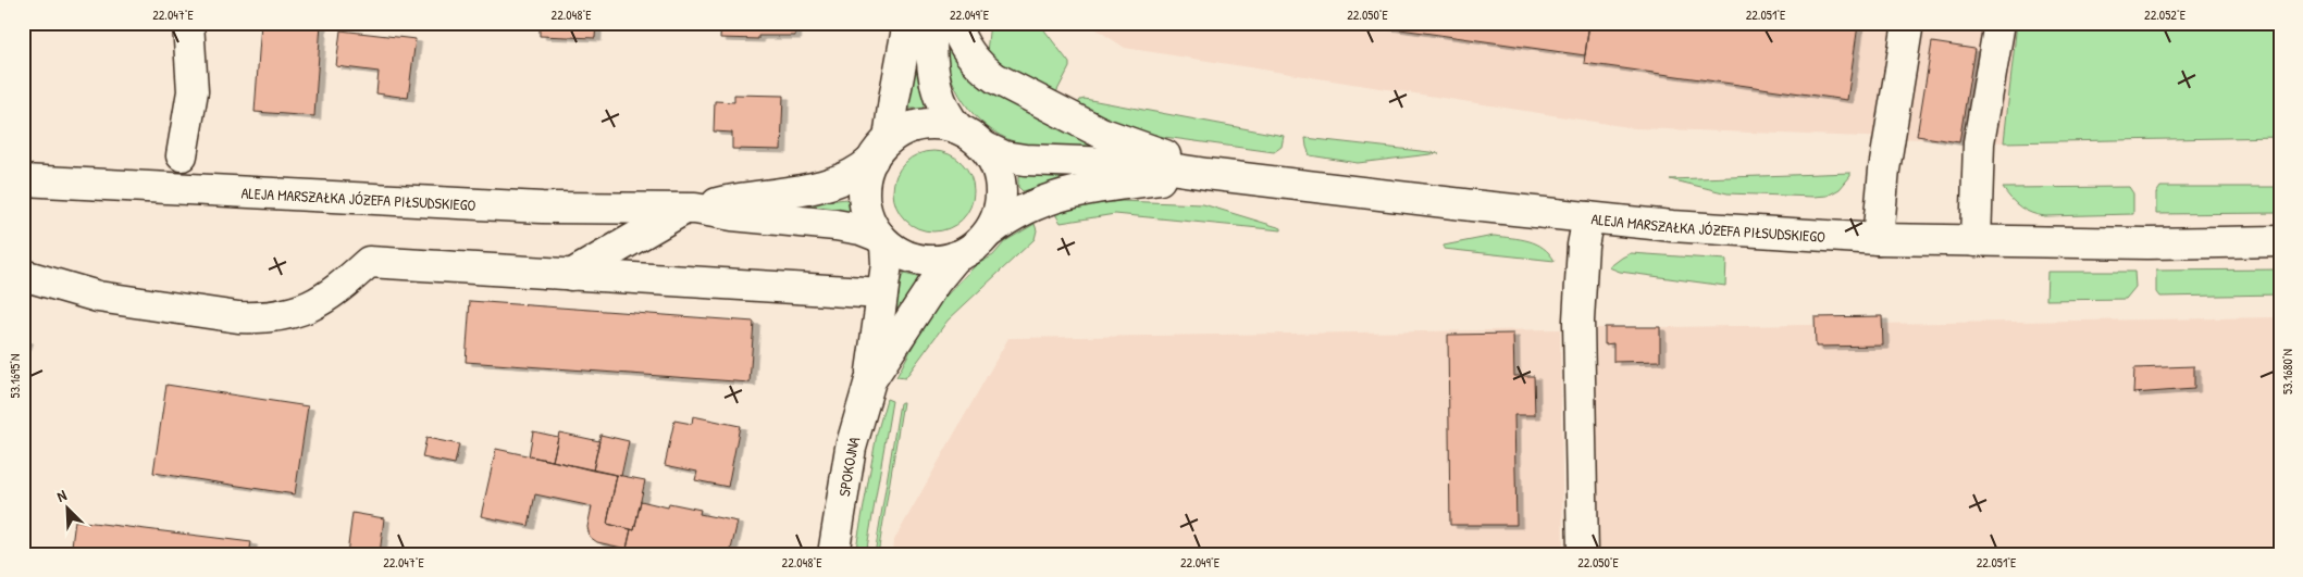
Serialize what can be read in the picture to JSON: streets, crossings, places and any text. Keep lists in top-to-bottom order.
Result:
{
  "streets": {
    "street": ["ALEJA MARSZAŁKA JÓZEFA PIŁSUDSKIEGO", "SPOKOJNA"]
  },
  "crossings": [
    ["ALEJA MARSZAŁKA JÓZEFA PIŁSUDSKIEGO", "SPOKOJNA"]
  ],
  "north": "top left",
  "coordinates": [
    "22.047°E",
    "22.048°E",
    "22.049°E",
    "22.050°E",
    "22.051°E",
    "22.052°E",
    "53.1680°N",
    "53.1695°N"
  ]
}
